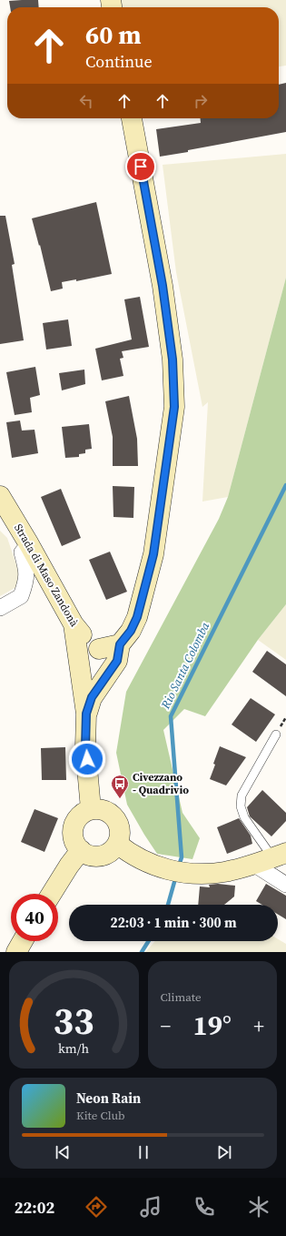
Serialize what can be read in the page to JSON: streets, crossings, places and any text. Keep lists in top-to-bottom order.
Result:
{
  "streets": {
    "street": ["Strada di Maso Zandonà"]
  },
  "water": ["Rio Santa Colomba"],
  "places": {
    "bus stop": ["Civezzano - Quadrivio"]
  },
  "page": {
    "turn": ["60 m", "Continue"],
    "limit": "40",
    "trip": "22:03 · 1 min · 300 m",
    "tile": "Climate",
    "heat": ["−", "19°", "+"],
    "song": ["Neon Rain", "Kite Club"],
    "tabs": "22:02",
    "gauge": ["33", "km/h"]
  }
}
